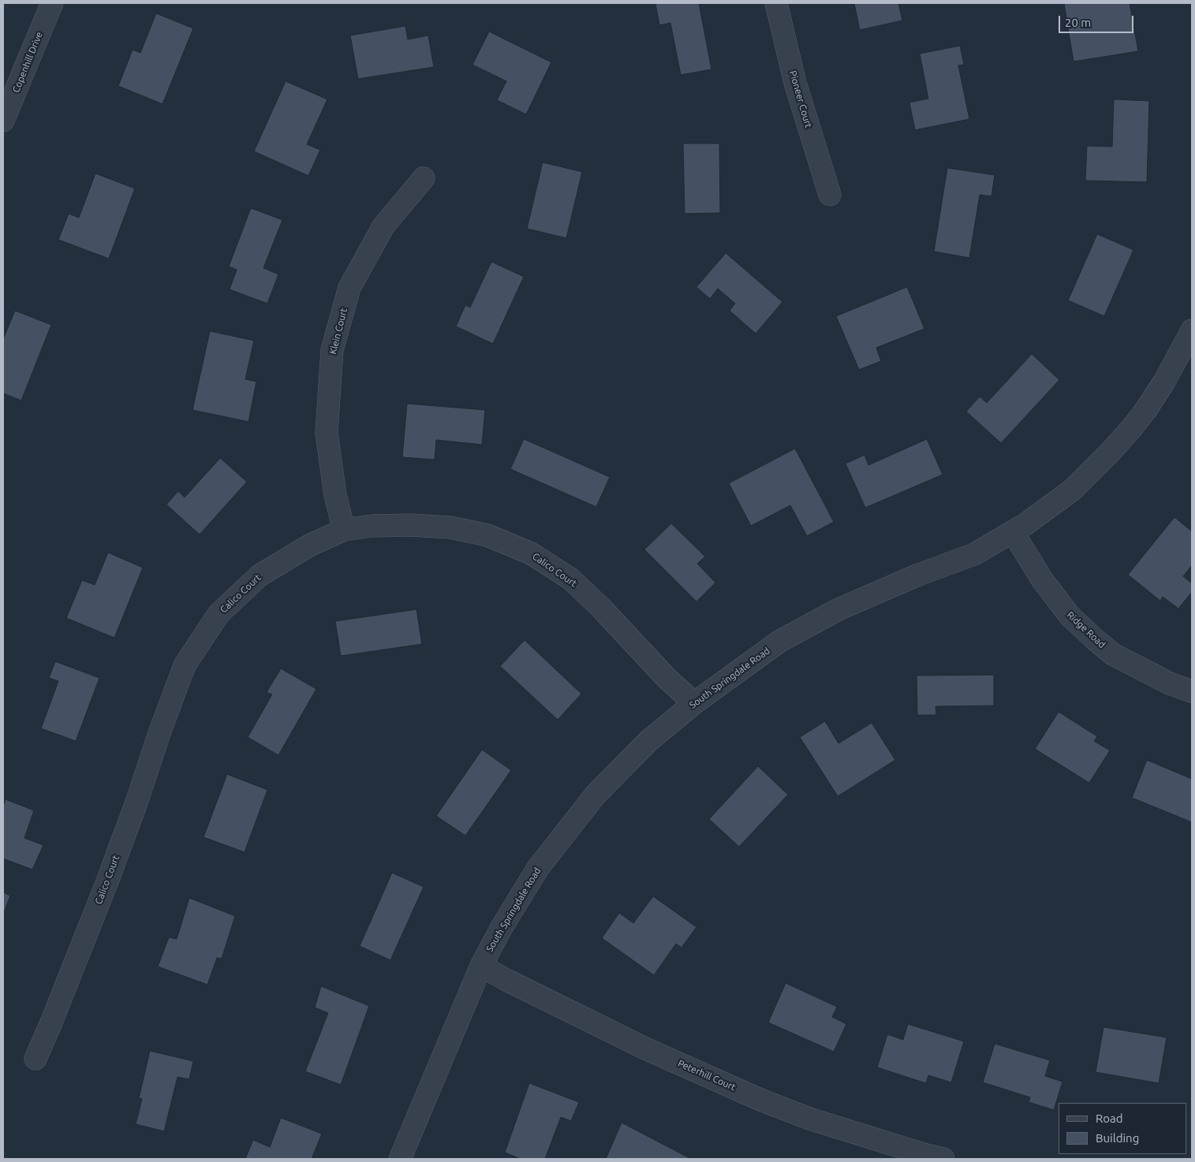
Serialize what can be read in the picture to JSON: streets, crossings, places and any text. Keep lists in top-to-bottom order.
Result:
{
  "streets": {
    "street": [
      "Copenhill Drive",
      "Pioneer Court",
      "Klein Court",
      "Calico Court",
      "Ridge Road",
      "South Springdale Road",
      "Peterhill Court"
    ]
  },
  "crossings": [
    ["Klein Court", "Calico Court"],
    ["Calico Court", "South Springdale Road"],
    ["Ridge Road", "South Springdale Road"],
    ["South Springdale Road", "Peterhill Court"]
  ],
  "legend": ["Road", "Building"],
  "scale_bar": "20 m"
}
